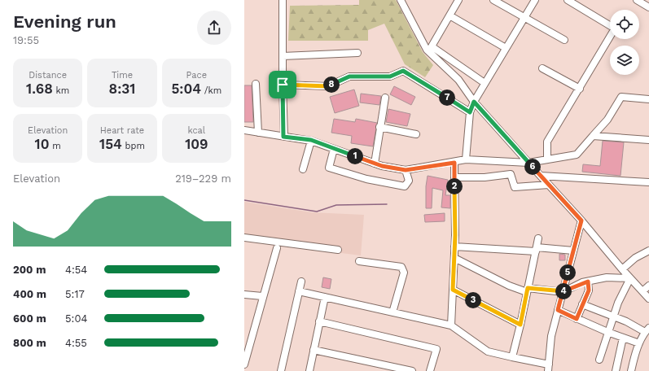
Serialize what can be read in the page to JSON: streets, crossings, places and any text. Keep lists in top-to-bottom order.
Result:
{
  "page": {
    "heading": ["Evening run", "19:55"],
    "stats": [
      ["Distance", "1.68 km"],
      ["Time", "8:31"],
      ["Pace", "5:04 /km"],
      ["Elevation", "10 m"],
      ["Heart rate", "154 bpm"],
      ["kcal", "109"]
    ],
    "pins": [
      "8",
      "7",
      "1",
      "6",
      "2",
      "5",
      "4",
      "3"
    ],
    "chart": ["Elevation", "219–229 m"],
    "list": [
      {
        "name": "200 m",
        "note": "4:54"
      },
      {
        "name": "400 m",
        "note": "5:17"
      },
      {
        "name": "600 m",
        "note": "5:04"
      },
      {
        "name": "800 m",
        "note": "4:55"
      }
    ]
  }
}
